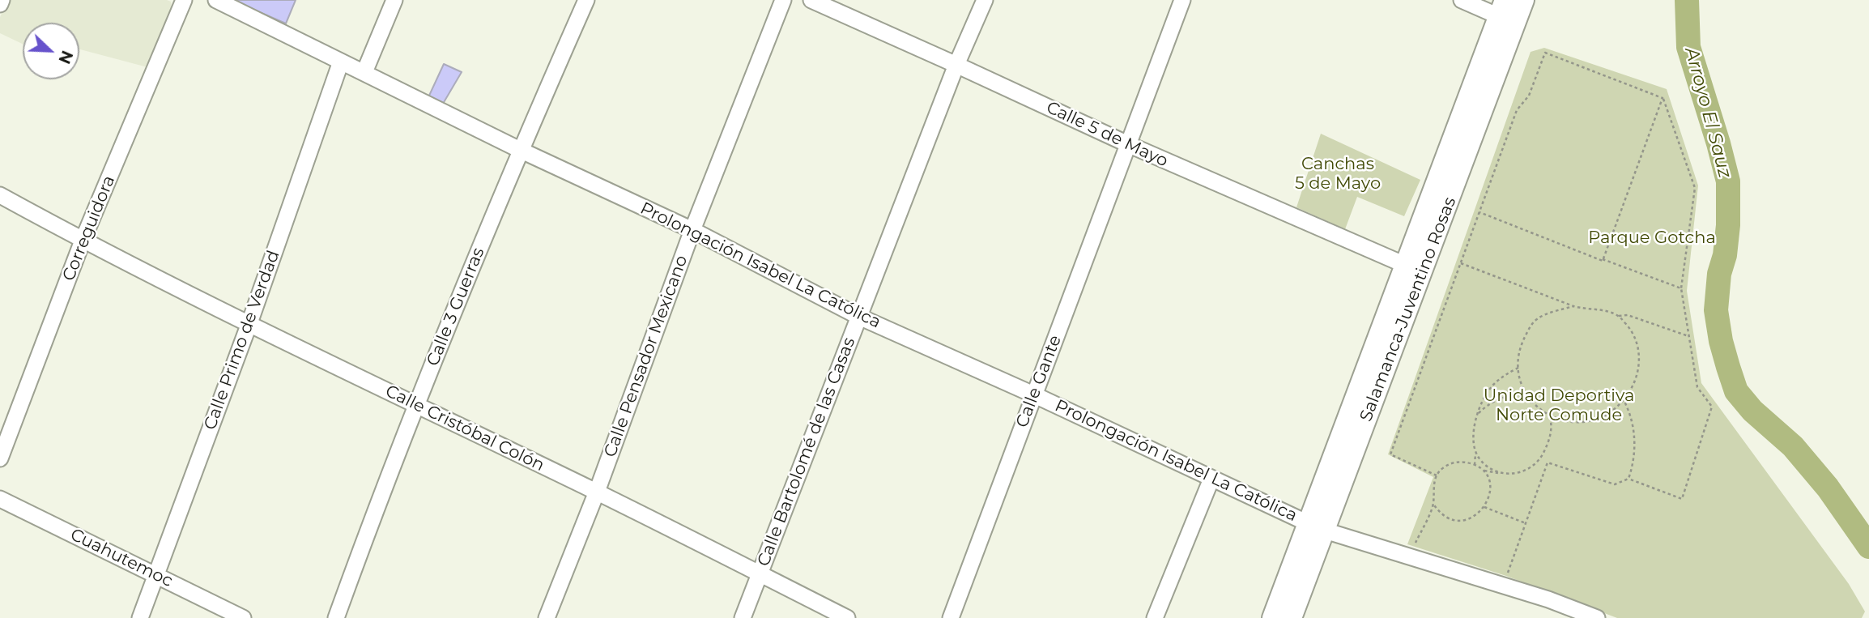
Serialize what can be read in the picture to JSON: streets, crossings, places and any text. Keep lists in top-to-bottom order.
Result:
{
  "streets": {
    "street": [
      "Calle 5 de Mayo",
      "Correguidora",
      "Prolongación Isabel La Católica",
      "Calle 3 Guerras",
      "Salamanca-Juventino Rosas",
      "Calle Primo de Verdad",
      "Calle Pensador Mexicano",
      "Calle Gante",
      "Calle Cristóbal Colón",
      "Calle Bartolomé de las Casas",
      "Cuahutemoc"
    ]
  },
  "crossings": [
    ["Calle 5 de Mayo", "Salamanca-Juventino Rosas"],
    ["Calle 5 de Mayo", "Calle Gante"],
    ["Calle 5 de Mayo", "Calle Bartolomé de las Casas"],
    ["Correguidora", "Calle Cristóbal Colón"],
    ["Prolongación Isabel La Católica", "Calle 3 Guerras"],
    ["Prolongación Isabel La Católica", "Salamanca-Juventino Rosas"],
    ["Prolongación Isabel La Católica", "Calle Primo de Verdad"],
    ["Prolongación Isabel La Católica", "Calle Pensador Mexicano"],
    ["Prolongación Isabel La Católica", "Calle Gante"],
    ["Prolongación Isabel La Católica", "Calle Bartolomé de las Casas"],
    ["Calle 3 Guerras", "Calle Cristóbal Colón"],
    ["Calle Primo de Verdad", "Calle Cristóbal Colón"],
    ["Calle Primo de Verdad", "Cuahutemoc"],
    ["Calle Pensador Mexicano", "Calle Cristóbal Colón"],
    ["Calle Cristóbal Colón", "Calle Bartolomé de las Casas"]
  ],
  "water": ["Arroyo El Sauz"],
  "parks": ["Canchas 5 de Mayo", "Parque Gotcha", "Unidad Deportiva Norte Comude"],
  "north": "bottom right"
}
